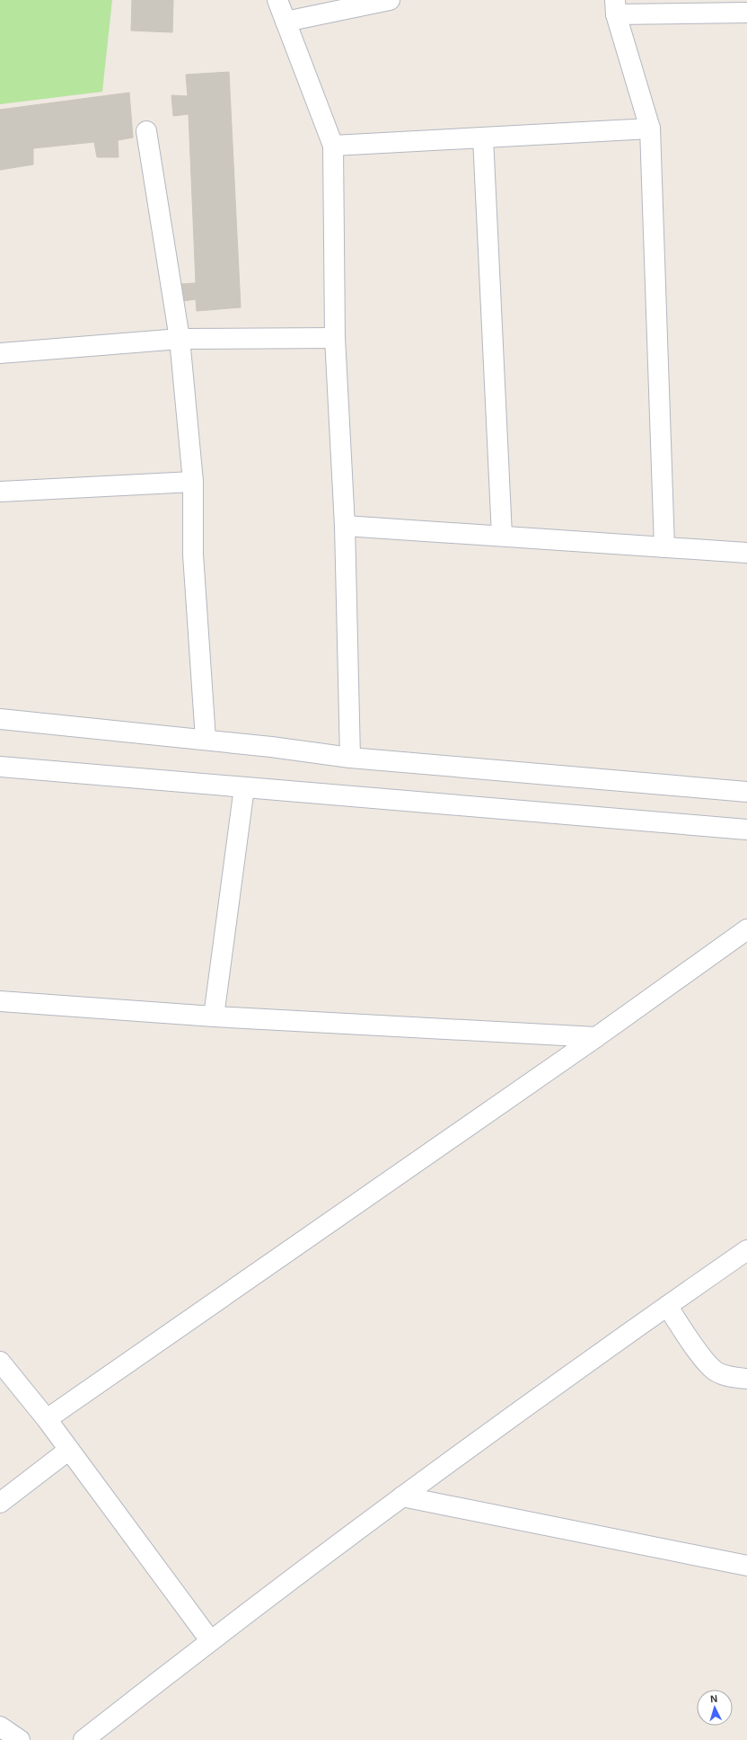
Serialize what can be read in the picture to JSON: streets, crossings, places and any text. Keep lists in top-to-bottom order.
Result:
{
  "north": "top"
}
